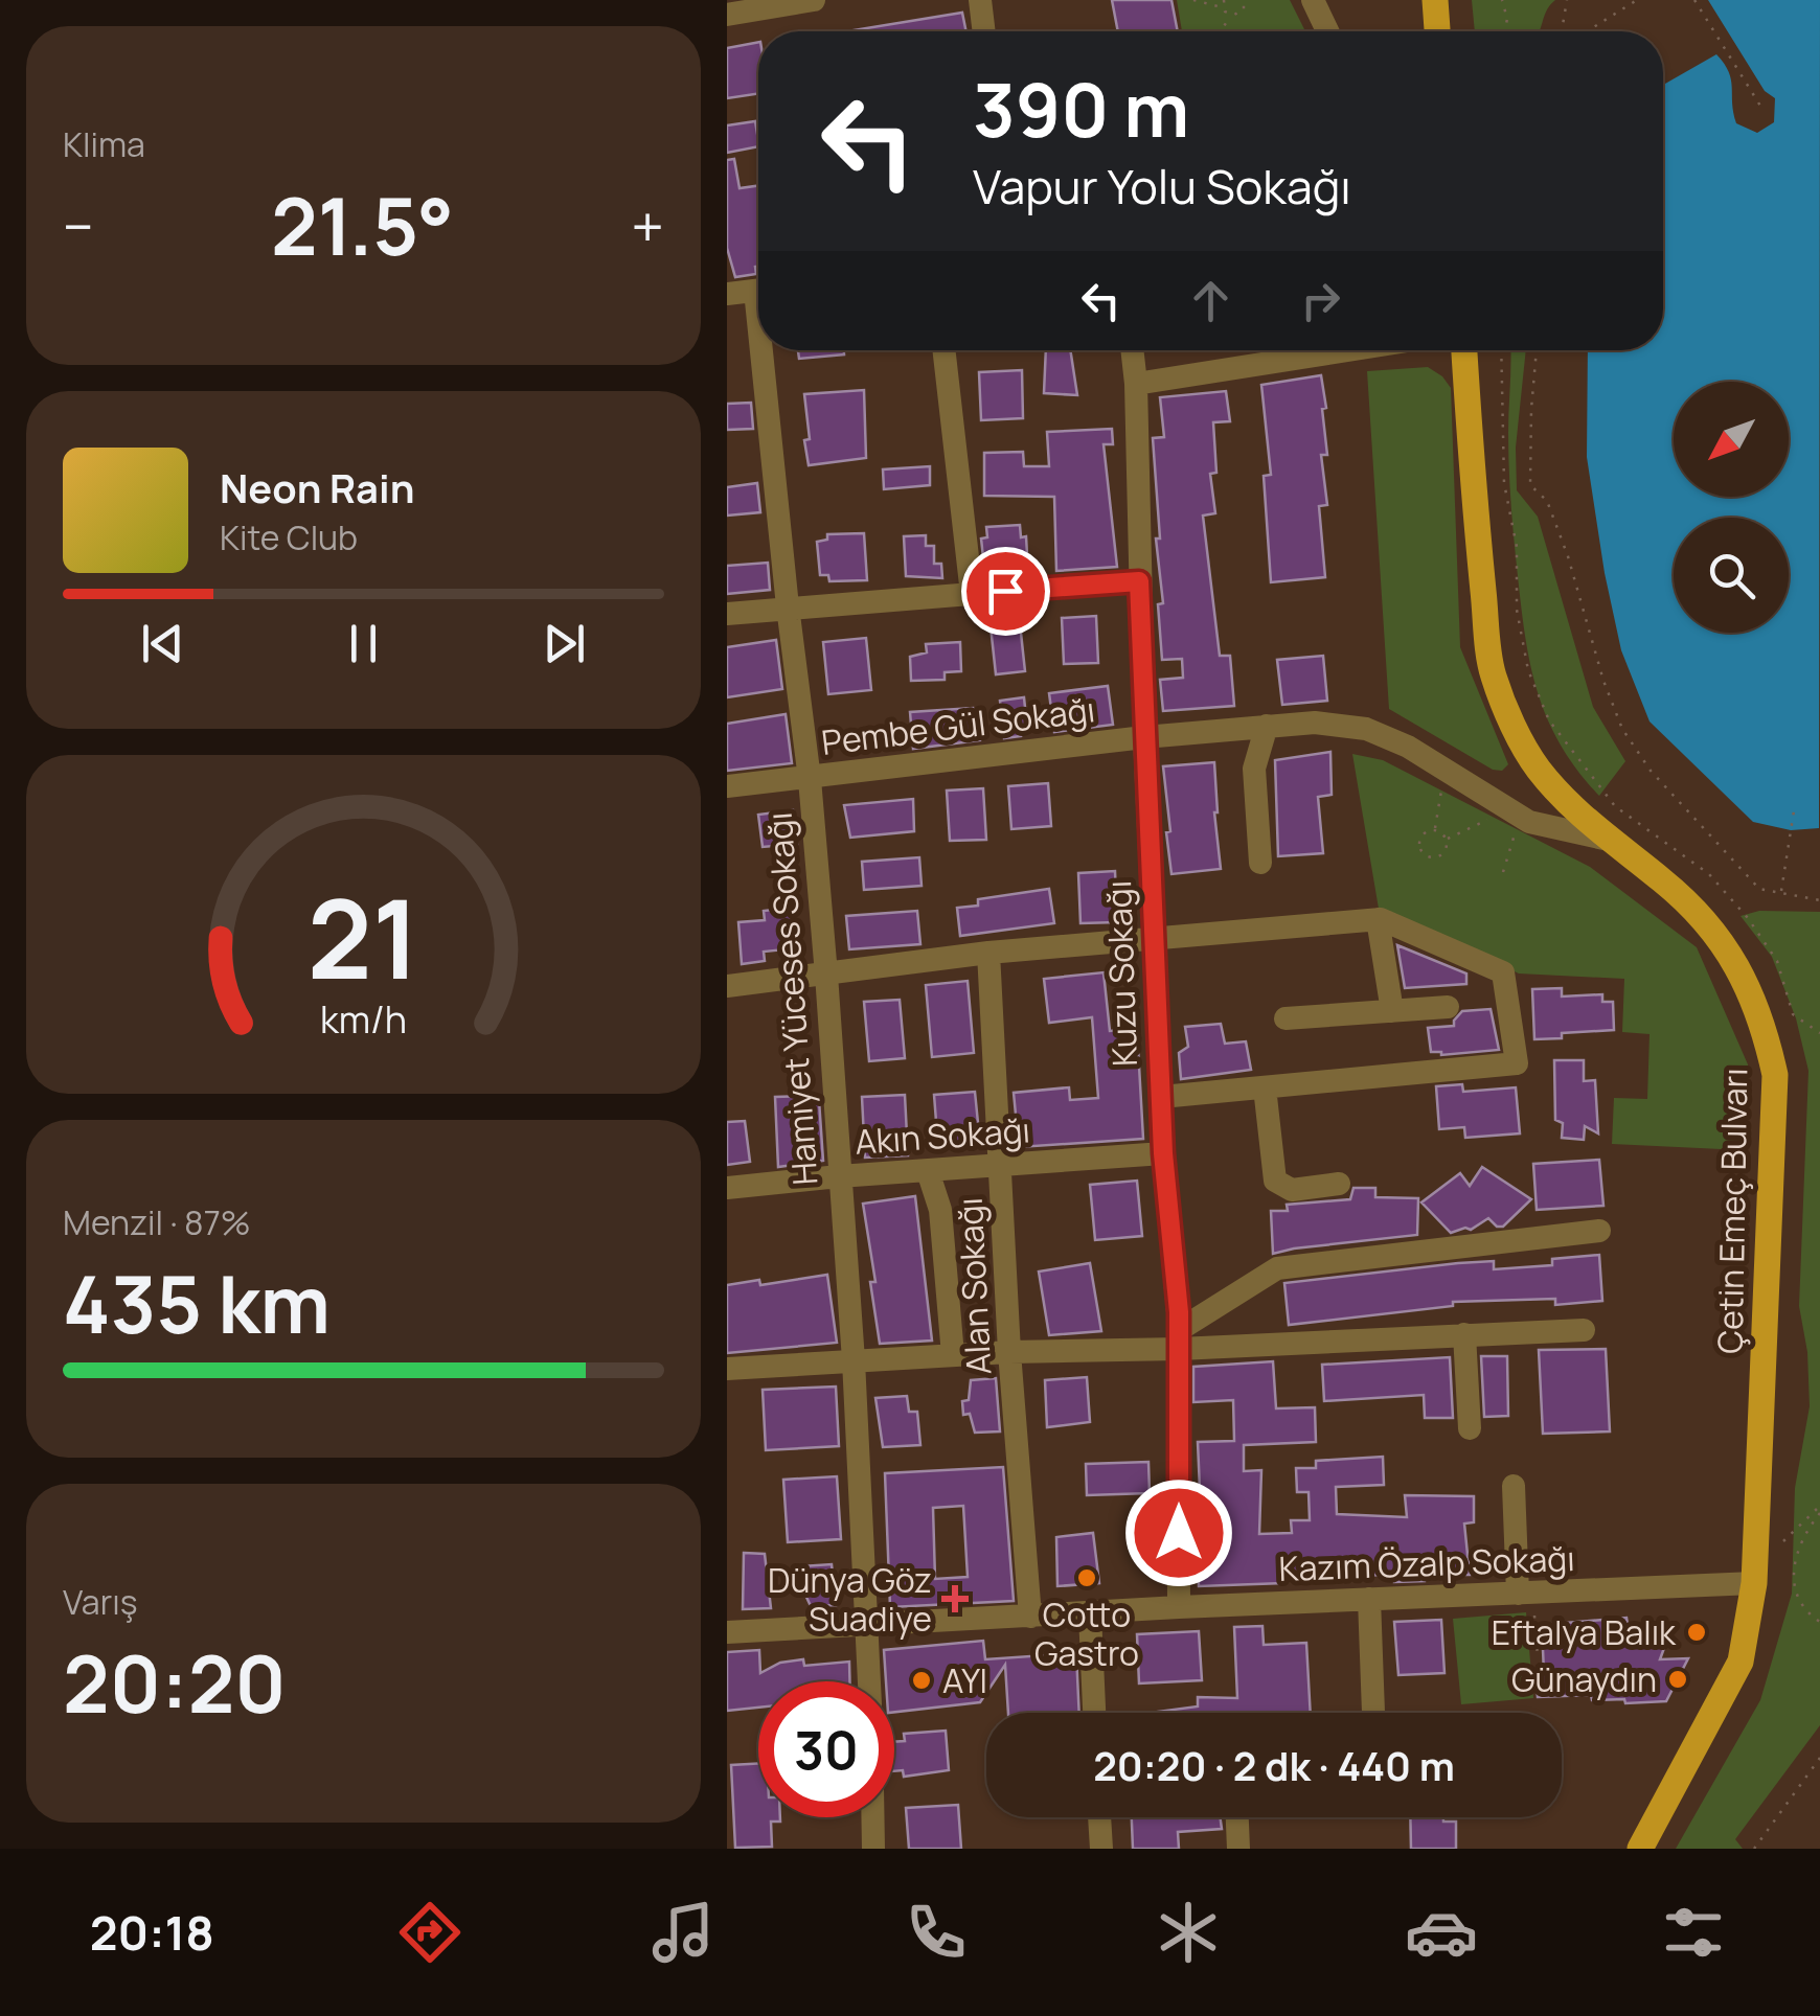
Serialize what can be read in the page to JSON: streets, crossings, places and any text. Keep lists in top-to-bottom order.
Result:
{
  "streets": {
    "main road": ["Çetin Emeç Bulvarı"],
    "street": [
      "Pembe Gül Sokağı",
      "Kuzu Sokağı",
      "Hamiyet Yüceses Sokağı",
      "Akın Sokağı",
      "Alan Sokağı",
      "Kazım Özalp Sokağı"
    ]
  },
  "crossings": [
    ["Pembe Gül Sokağı", "Kuzu Sokağı"],
    ["Pembe Gül Sokağı", "Hamiyet Yüceses Sokağı"],
    ["Pembe Gül Sokağı", "Çetin Emeç Bulvarı"],
    ["Kuzu Sokağı", "Akın Sokağı"],
    ["Kuzu Sokağı", "Kazım Özalp Sokağı"],
    ["Hamiyet Yüceses Sokağı", "Akın Sokağı"],
    ["Hamiyet Yüceses Sokağı", "Kazım Özalp Sokağı"],
    ["Akın Sokağı", "Alan Sokağı"],
    ["Çetin Emeç Bulvarı", "Kazım Özalp Sokağı"],
    ["Alan Sokağı", "Kazım Özalp Sokağı"]
  ],
  "places": {
    "other": [
      "Cotto Gastro",
      "Eftalya Balık",
      "Günaydın",
      "AYI"
    ],
    "health": ["Dünya Göz Suadiye"]
  },
  "north": "bottom left",
  "page": {
    "tile": [
      "Klima",
      ["Menzil · 87%", "435 km"],
      ["Varış", "20:20"]
    ],
    "turn": ["390 m", "Vapur Yolu Sokağı"],
    "heat": ["−", "21.5°", "+"],
    "song": ["Neon Rain", "Kite Club"],
    "limit": "30",
    "trip": "20:20 · 2 dk · 440 m",
    "tabs": "20:18",
    "gauge": ["21", "km/h"]
  }
}
